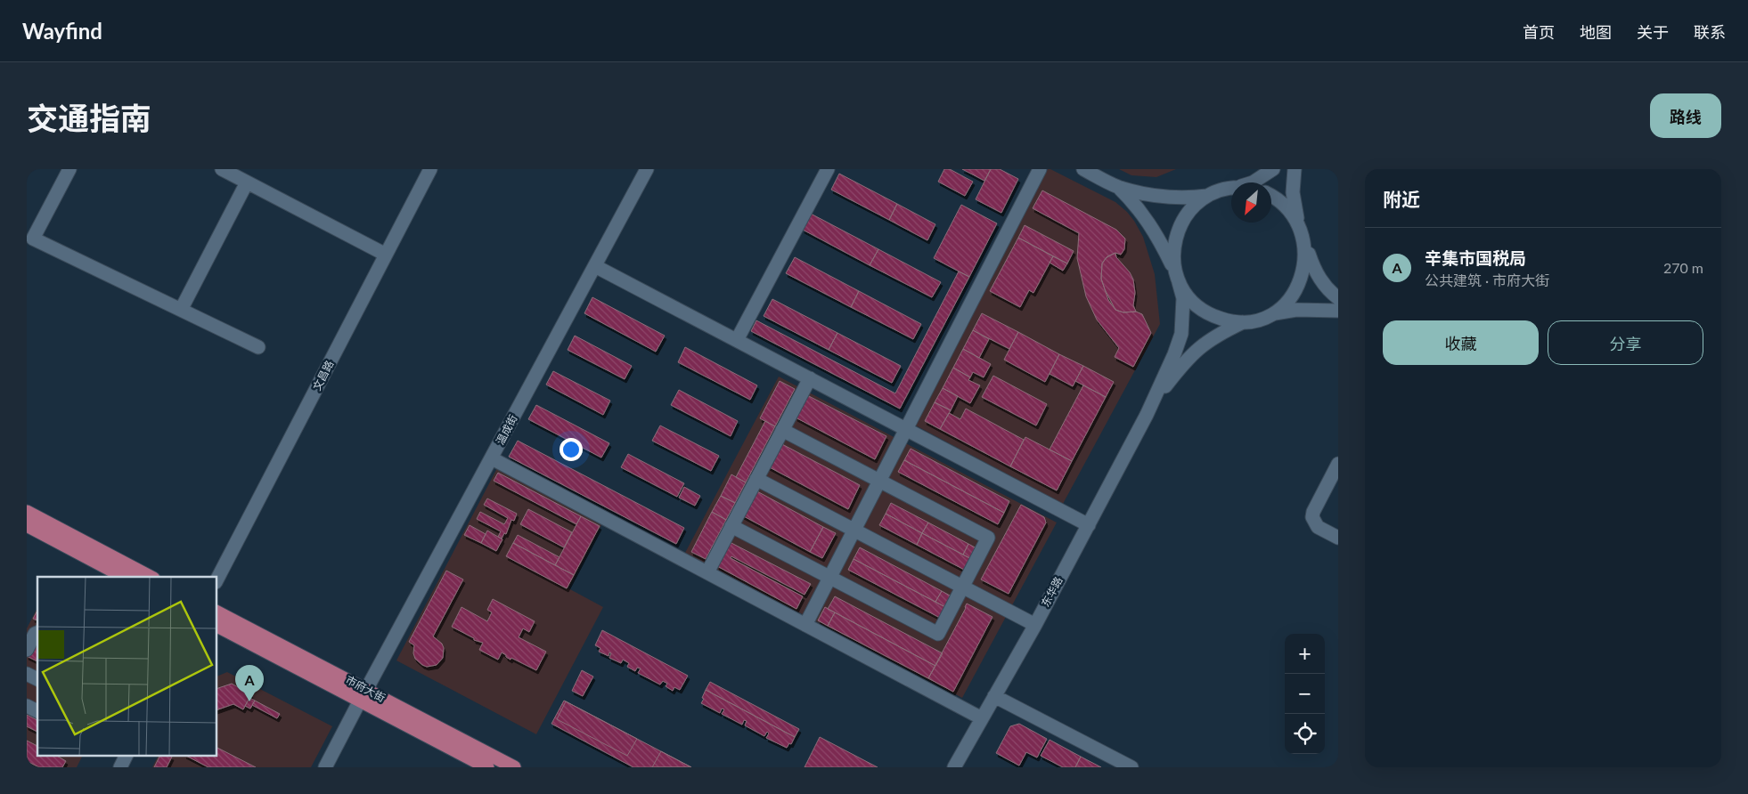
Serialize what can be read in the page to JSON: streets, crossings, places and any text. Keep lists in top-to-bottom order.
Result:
{
  "streets": {
    "main road": ["市府大街"],
    "street": ["文昌路", "温成街", "东华路"]
  },
  "crossings": [
    ["温成街", "市府大街"]
  ],
  "north": "bottom left",
  "page": {
    "header": "Wayfind",
    "nav": [
      "首页",
      "地图",
      "关于",
      "联系"
    ],
    "title": "交通指南",
    "buttons": [
      "路线",
      ["收藏", "分享"]
    ],
    "heading": "附近",
    "list": [
      {
        "mark": "A",
        "name": "辛集市国税局",
        "note": "公共建筑 · 市府大街",
        "value": "270 m"
      }
    ],
    "map_buttons": ["+", "−"],
    "pins": "A"
  }
}
